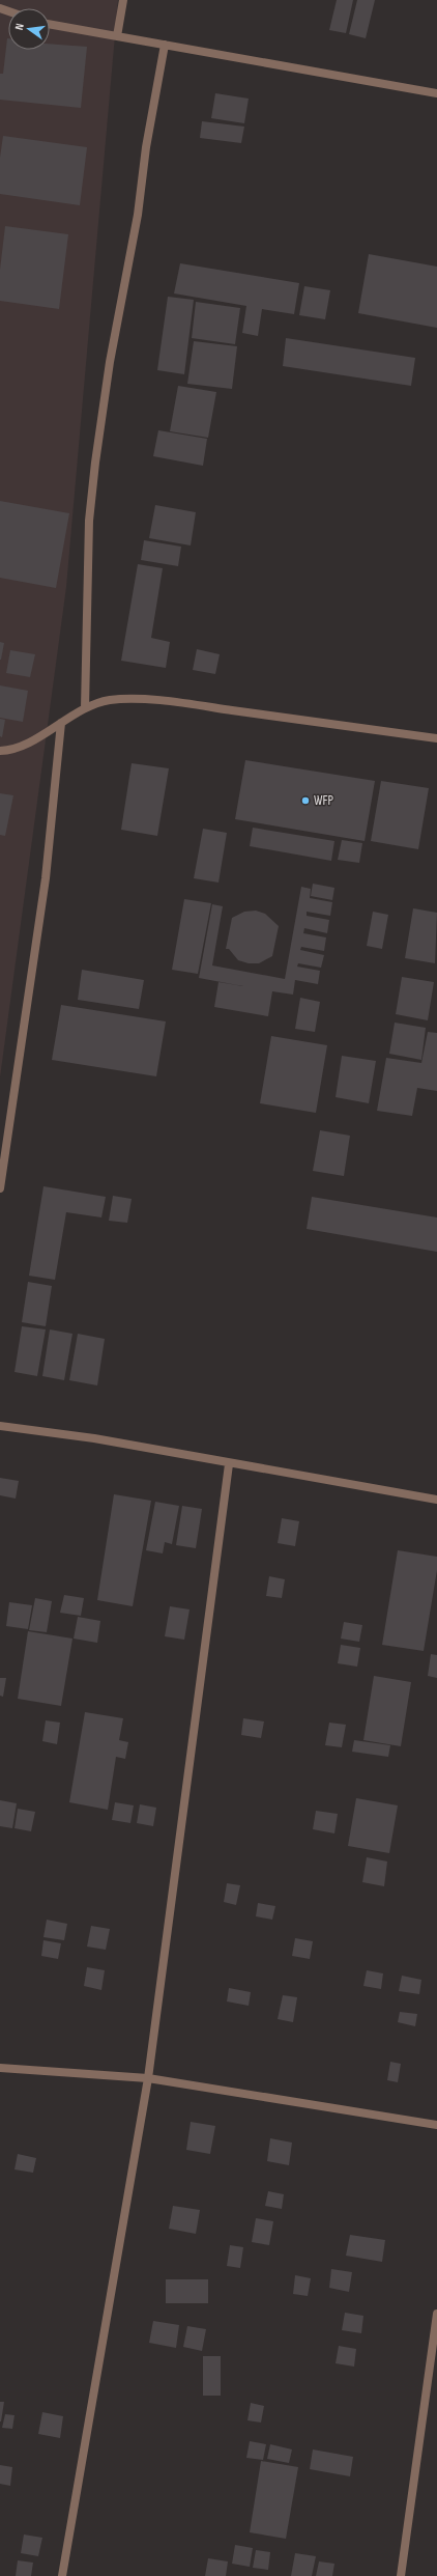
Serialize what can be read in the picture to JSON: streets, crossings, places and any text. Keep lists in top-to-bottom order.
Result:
{
  "places": ["WFP"],
  "north": "left"
}
